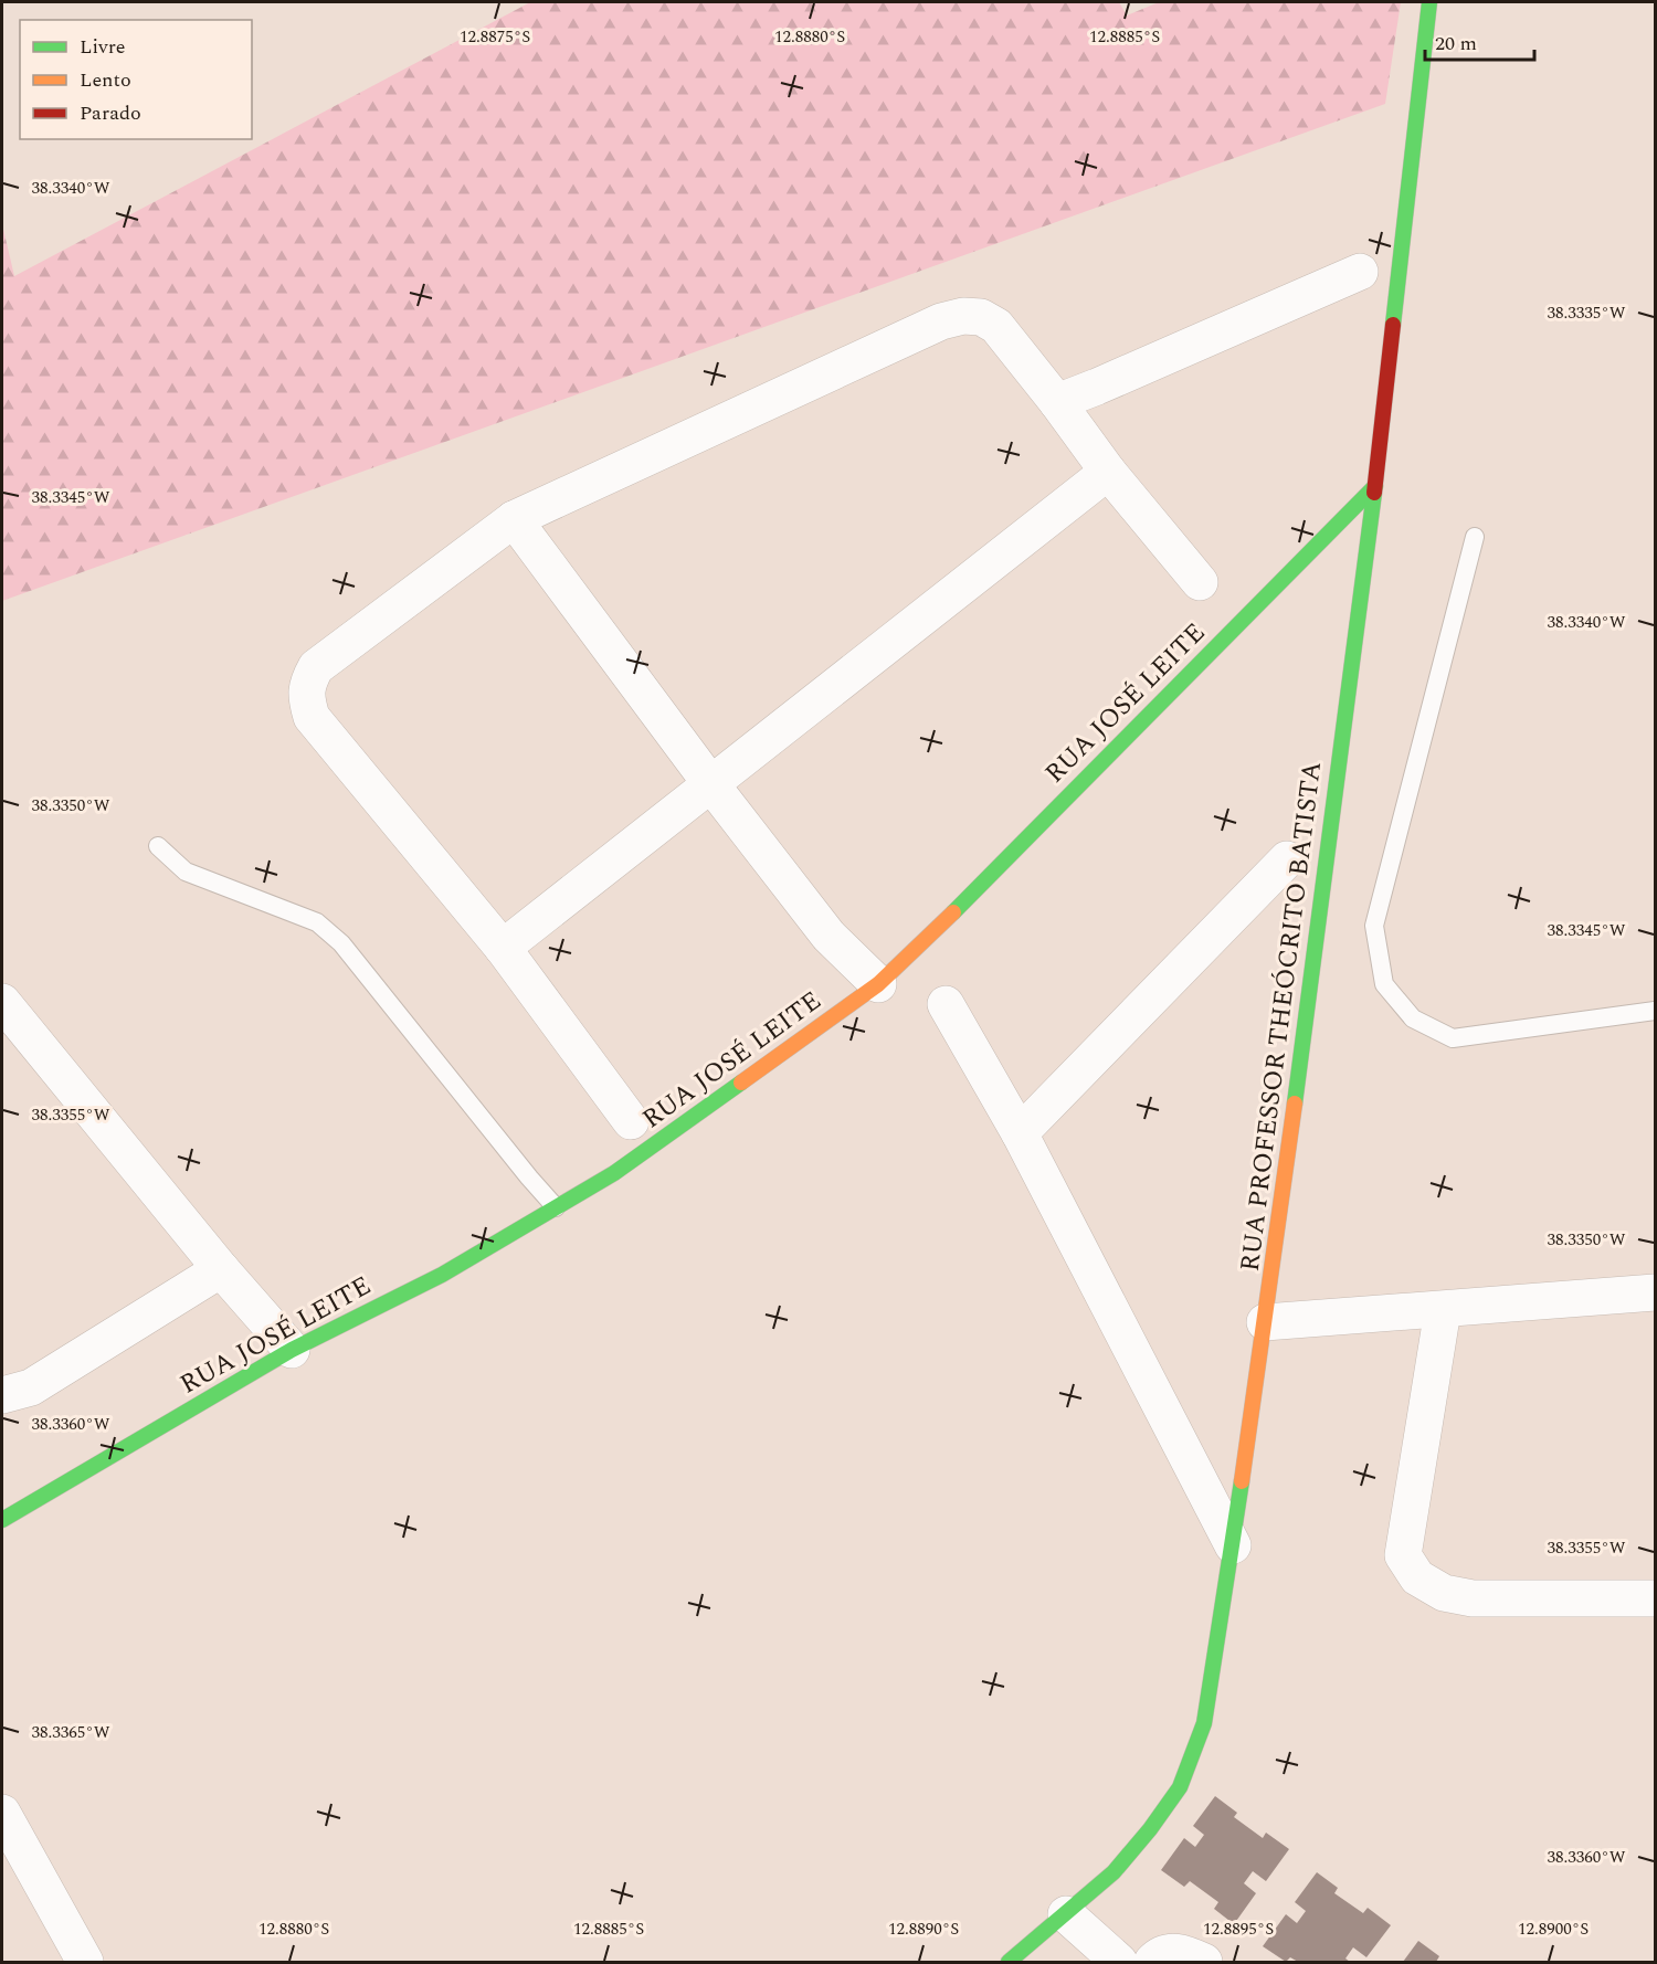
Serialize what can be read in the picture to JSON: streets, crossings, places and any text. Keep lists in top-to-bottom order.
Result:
{
  "streets": {
    "street": ["RUA JOSÉ LEITE", "RUA PROFESSOR THEÓCRITO BATISTA"]
  },
  "crossings": [
    ["RUA JOSÉ LEITE", "RUA PROFESSOR THEÓCRITO BATISTA"]
  ],
  "legend": ["Livre", "Lento", "Parado"],
  "scale_bar": "20 m",
  "coordinates": [
    "12.8875°S",
    "12.8880°S",
    "12.8885°S",
    "38.3340°W",
    "38.3335°W",
    "38.3345°W",
    "38.3350°W",
    "38.3355°W",
    "38.3360°W",
    "38.3365°W",
    "12.8890°S",
    "12.8895°S",
    "12.8900°S"
  ]
}
